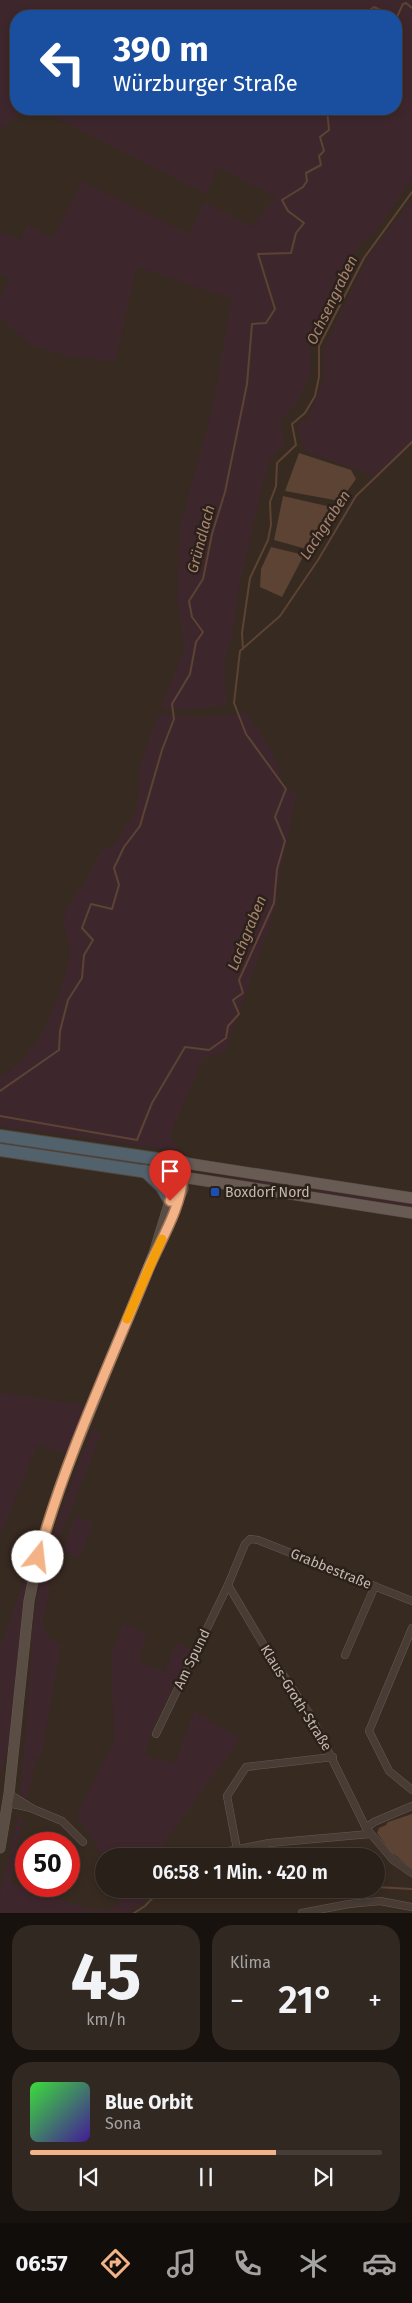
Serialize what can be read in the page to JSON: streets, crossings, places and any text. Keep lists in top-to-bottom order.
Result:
{
  "streets": {
    "street": ["Grabbestraße", "Am Spund", "Klaus-Groth-Straße"]
  },
  "crossings": [
    ["Grabbestraße", "Am Spund"],
    ["Grabbestraße", "Klaus-Groth-Straße"],
    ["Am Spund", "Klaus-Groth-Straße"]
  ],
  "water": ["Ochsengraben", "Lachgraben", "Gründlach"],
  "places": {
    "transit": ["Boxdorf Nord"]
  },
  "page": {
    "turn": ["390 m", "Würzburger Straße"],
    "limit": "50",
    "trip": "06:58 · 1 Min. · 420 m",
    "tile": [
      ["45", "km/h"],
      "Klima"
    ],
    "heat": ["−", "21°", "+"],
    "song": ["Blue Orbit", "Sona"],
    "tabs": "06:57"
  }
}
